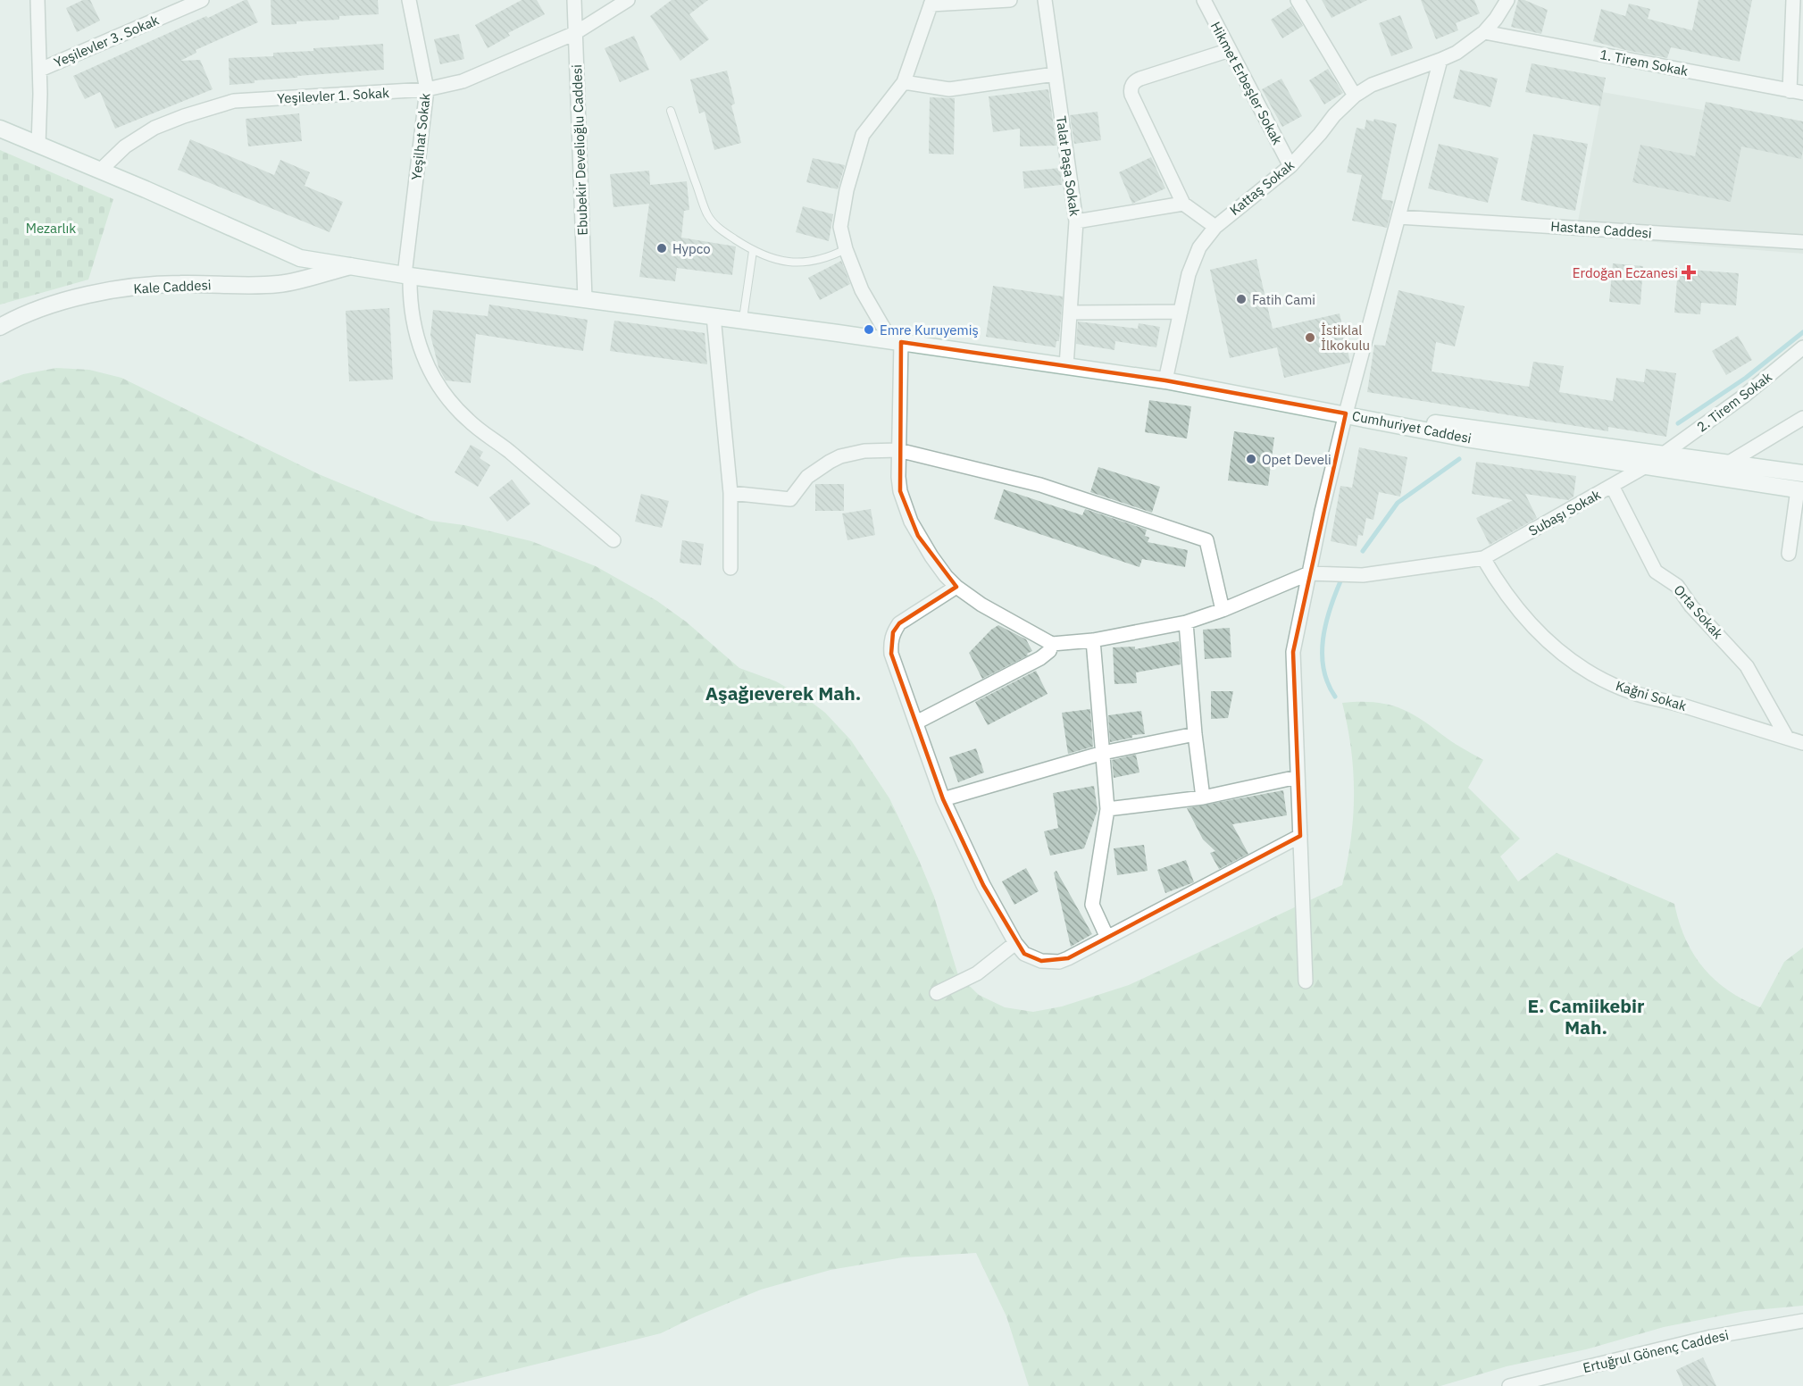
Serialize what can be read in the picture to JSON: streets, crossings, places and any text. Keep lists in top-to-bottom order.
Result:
{
  "streets": {
    "main road": ["Kale Caddesi", "Cumhuriyet Caddesi"],
    "street": [
      "Yeşilevler 3. Sokak",
      "1. Tirem Sokak",
      "Hikmet Erbeşler Sokak",
      "Yeşilevler 1. Sokak",
      "Yeşilhat Sokak",
      "Ebubekir Develioğlu Caddesi",
      "Talat Paşa Sokak",
      "Kattaş Sokak",
      "Hastane Caddesi",
      "2. Tirem Sokak",
      "Subaşı Sokak",
      "Orta Sokak",
      "Kağni Sokak",
      "Ertuğrul Gönenç Caddesi"
    ]
  },
  "crossings": [
    ["1. Tirem Sokak", "Kattaş Sokak"],
    ["Hikmet Erbeşler Sokak", "Kattaş Sokak"],
    ["Yeşilevler 1. Sokak", "Yeşilhat Sokak"],
    ["Yeşilevler 1. Sokak", "Ebubekir Develioğlu Caddesi"],
    ["2. Tirem Sokak", "Cumhuriyet Caddesi"],
    ["Cumhuriyet Caddesi", "Subaşı Sokak"],
    ["Subaşı Sokak", "Orta Sokak"],
    ["Subaşı Sokak", "Kağni Sokak"],
    ["Orta Sokak", "Kağni Sokak"]
  ],
  "districts": ["Aşağıeverek Mah.", "E. Camiikebir Mah."],
  "parks": ["Mezarlık"],
  "places": {
    "other": [
      "Hypco",
      "Fatih Cami",
      "Emre Kuruyemiş",
      "İstiklal İlkokulu",
      "Opet Develi"
    ],
    "health": ["Erdoğan Eczanesi"]
  }
}
